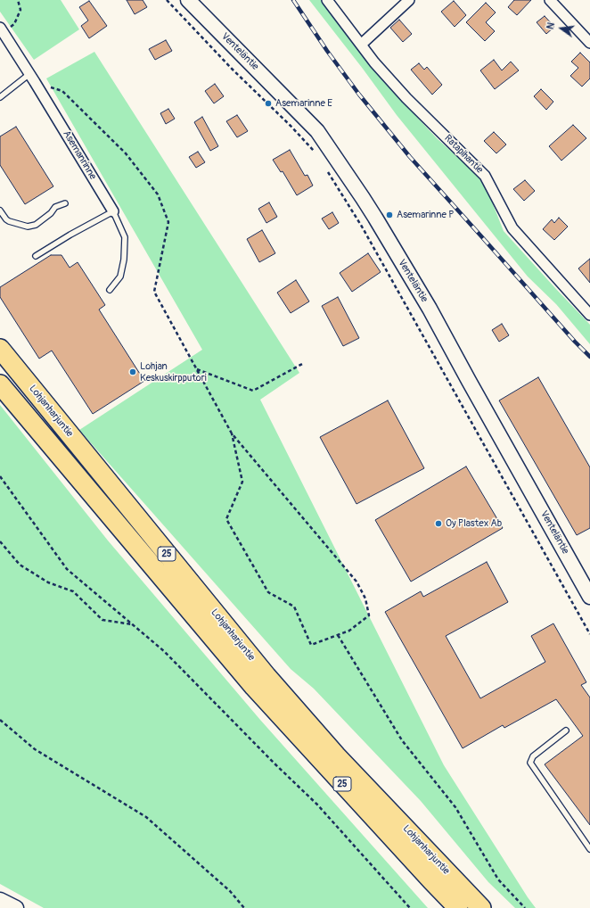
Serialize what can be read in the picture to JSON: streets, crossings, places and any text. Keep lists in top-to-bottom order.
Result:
{
  "streets": {
    "highway": ["Lohjanharjuntie", "25"],
    "street": ["Venteläntie", "Ratapihantie", "Asemanrinne"]
  },
  "places": [
    "Asemarinne E",
    "Asemarinne P",
    "Lohjan Keskuskirpputori",
    "Oy Plastex Ab"
  ],
  "north": "left"
}
